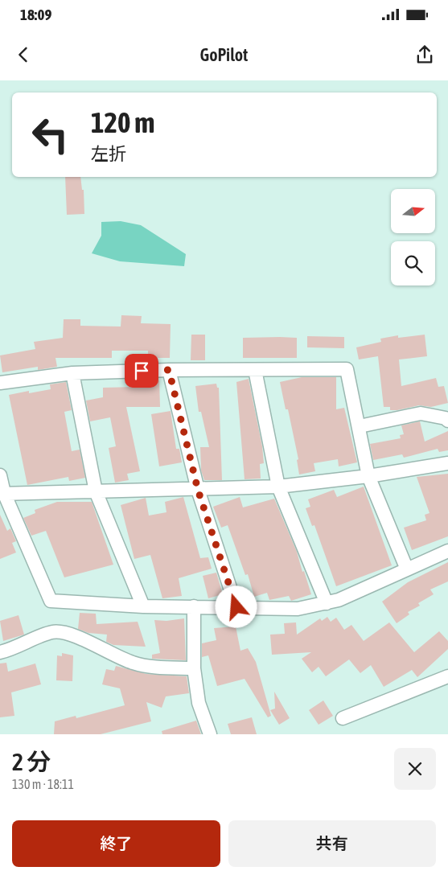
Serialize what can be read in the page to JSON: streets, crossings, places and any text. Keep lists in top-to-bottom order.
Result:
{
  "north": "right",
  "page": {
    "status": "18:09",
    "header": "GoPilot",
    "turn": ["120 m", "左折"],
    "heading": ["2 分", "130 m · 18:11"],
    "buttons": ["終了", "共有"]
  }
}
